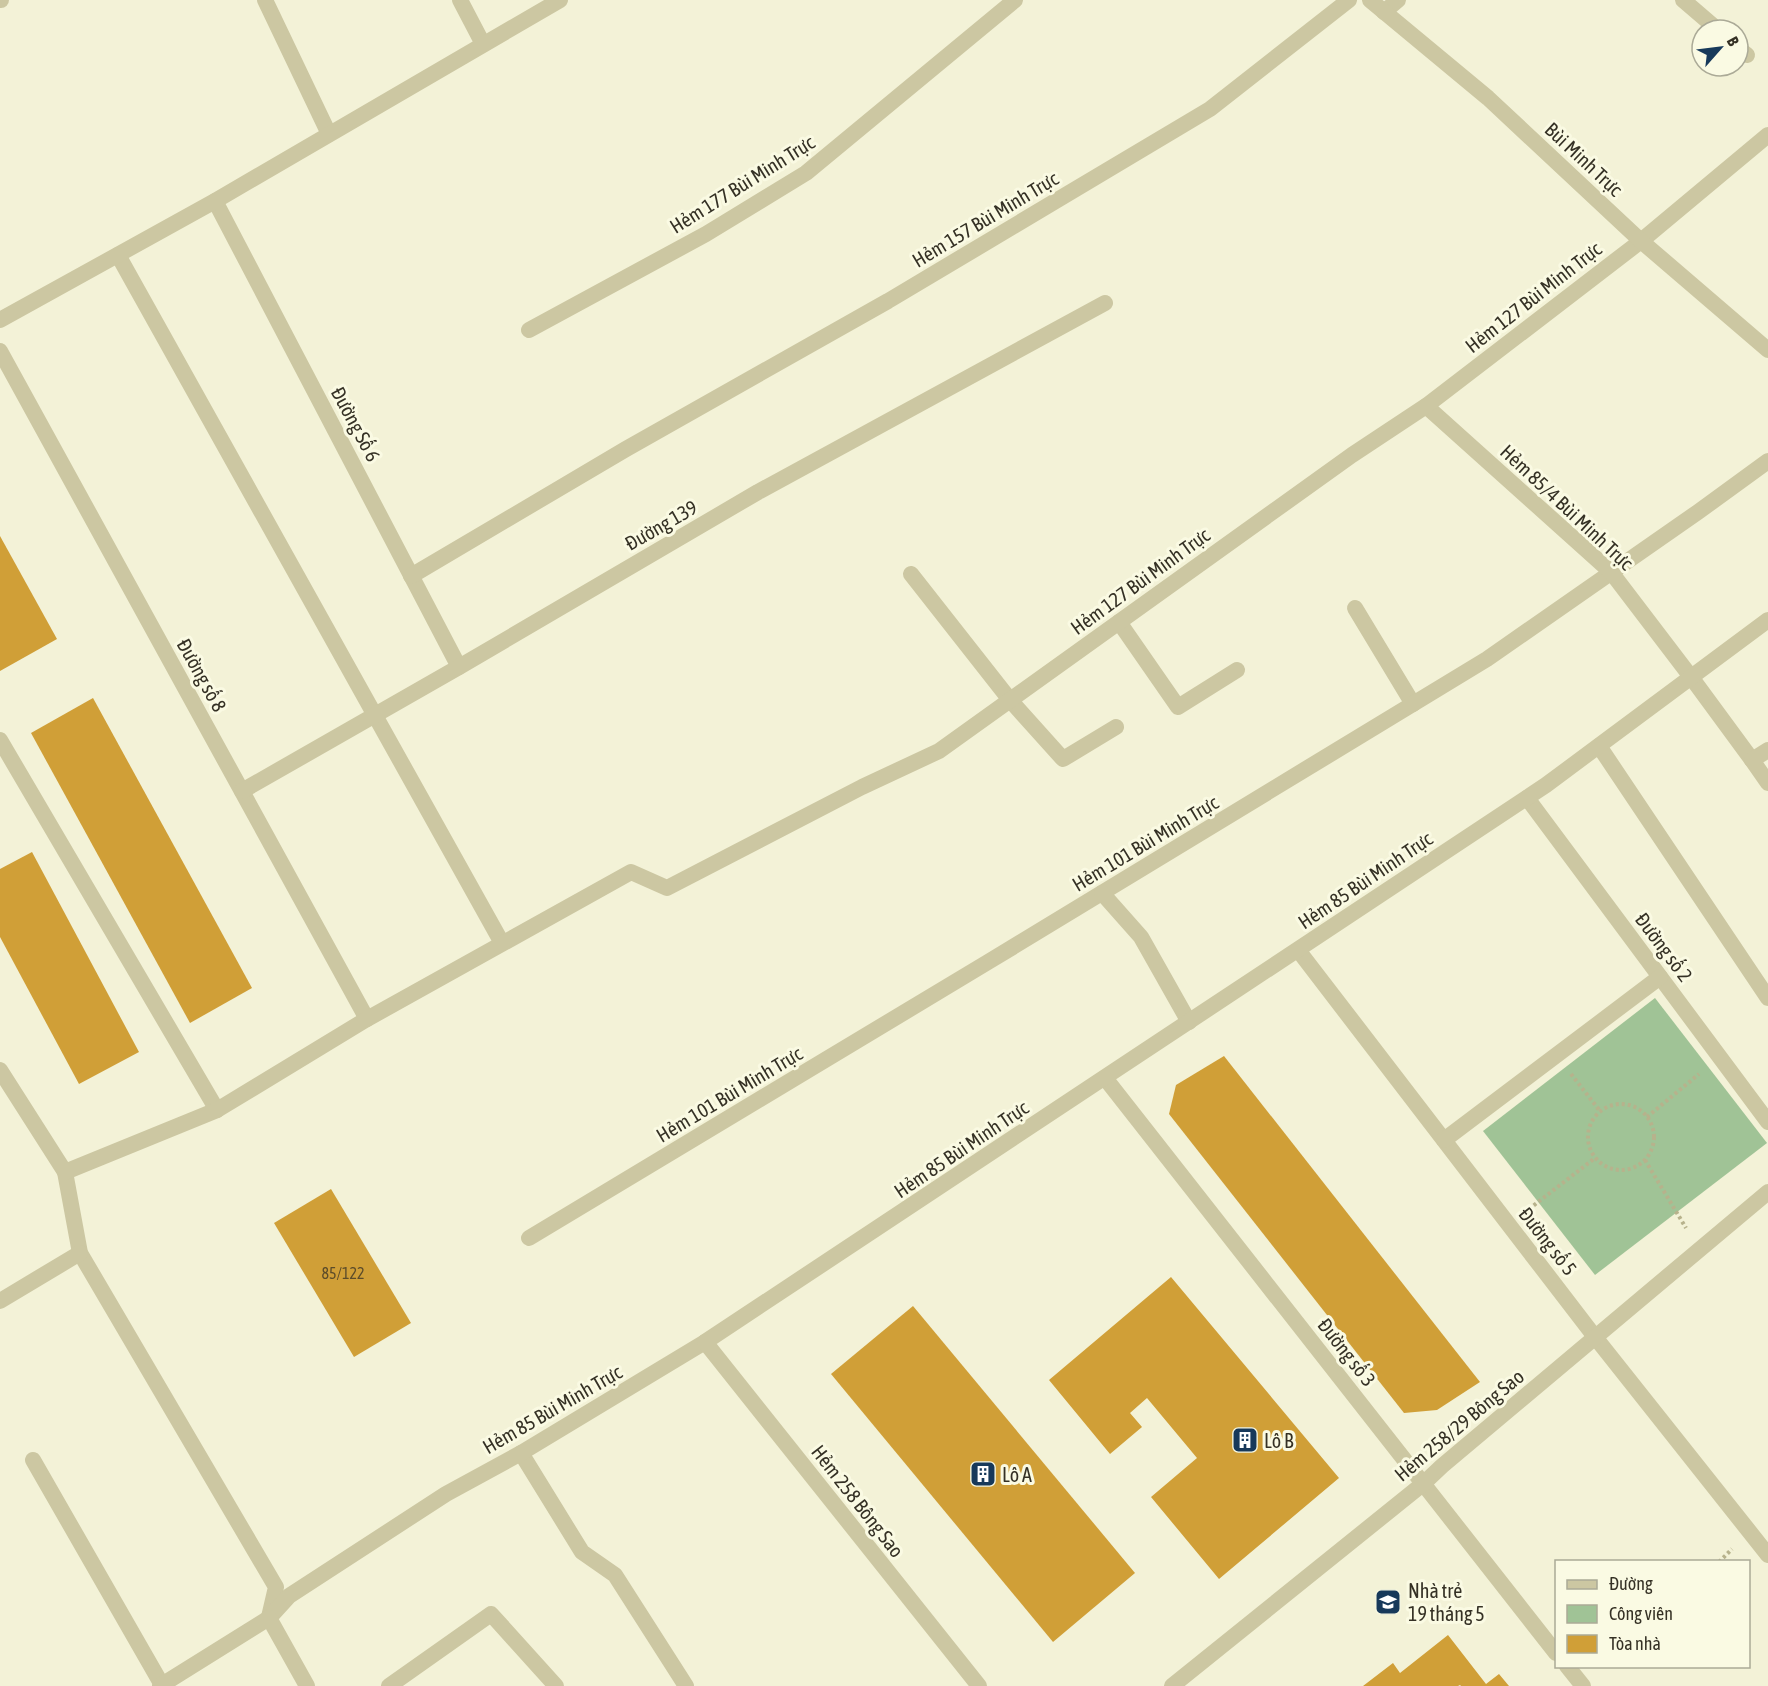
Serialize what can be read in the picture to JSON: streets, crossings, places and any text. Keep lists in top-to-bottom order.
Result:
{
  "streets": {
    "street": [
      "Bùi Minh Trực",
      "Hẻm 177 Bùi Minh Trực",
      "Hẻm 157 Bùi Minh Trực",
      "Hẻm 127 Bùi Minh Trực",
      "Đường Số 6",
      "Hẻm 85/4 Bùi Minh Trực",
      "Đường 139",
      "Đường số 8",
      "Hẻm 101 Bùi Minh Trực",
      "Hẻm 85 Bùi Minh Trực",
      "Đường số 2",
      "Đường số 5",
      "Đường số 3",
      "Hẻm 258/29 Bông Sao",
      "Hẻm 258 Bông Sao"
    ]
  },
  "crossings": [
    ["Bùi Minh Trực", "Hẻm 127 Bùi Minh Trực"],
    ["Hẻm 157 Bùi Minh Trực", "Đường Số 6"],
    ["Hẻm 127 Bùi Minh Trực", "Hẻm 85/4 Bùi Minh Trực"],
    ["Đường Số 6", "Đường 139"],
    ["Hẻm 85/4 Bùi Minh Trực", "Hẻm 101 Bùi Minh Trực"],
    ["Hẻm 85/4 Bùi Minh Trực", "Hẻm 85 Bùi Minh Trực"],
    ["Đường 139", "Đường số 8"],
    ["Hẻm 85 Bùi Minh Trực", "Đường số 2"],
    ["Hẻm 85 Bùi Minh Trực", "Đường số 5"],
    ["Hẻm 85 Bùi Minh Trực", "Đường số 3"],
    ["Hẻm 85 Bùi Minh Trực", "Hẻm 258 Bông Sao"],
    ["Đường số 5", "Hẻm 258/29 Bông Sao"],
    ["Đường số 3", "Hẻm 258/29 Bông Sao"]
  ],
  "places": {
    "building": ["Lô B", "Lô A"],
    "school or university": ["Nhà trẻ 19 tháng 5"]
  },
  "house_numbers": ["85/122"],
  "legend": ["Đường", "Công viên", "Tòa nhà"],
  "north": "top right"
}
